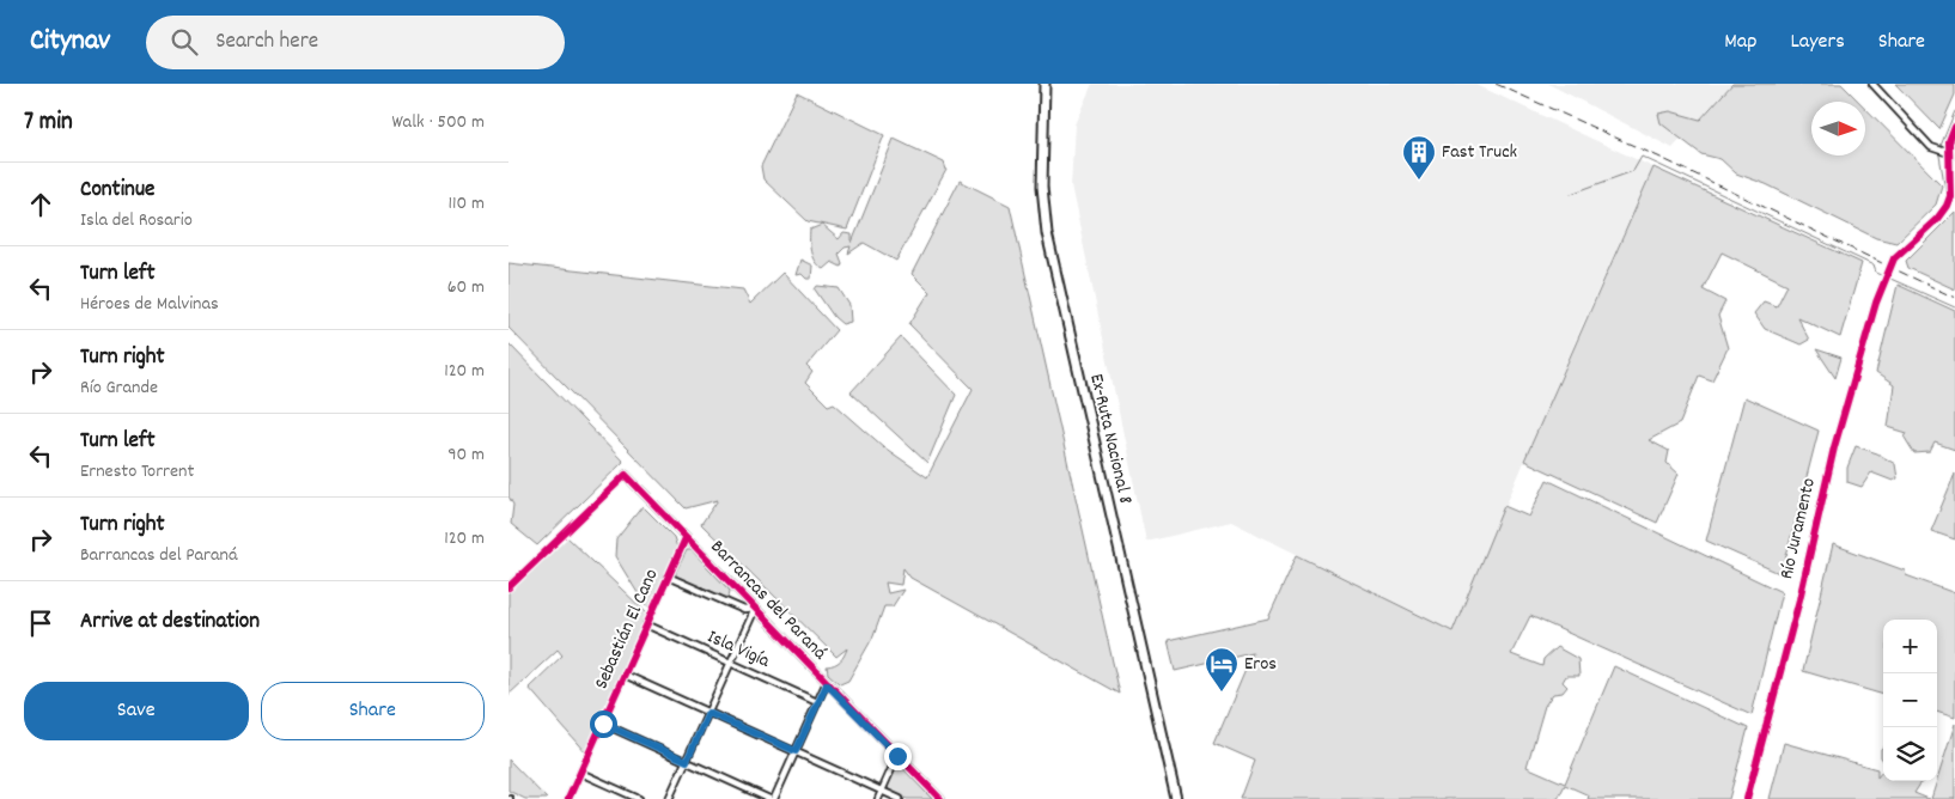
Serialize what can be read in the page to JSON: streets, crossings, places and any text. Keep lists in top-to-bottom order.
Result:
{
  "streets": {
    "main road": ["Ex-Ruta Nacional 8"],
    "street": [
      "Río Juramento",
      "Barrancas del Paraná",
      "Sebastián El Cano",
      "Isla Vigía"
    ]
  },
  "crossings": [
    ["Barrancas del Paraná", "Sebastián El Cano"],
    ["Sebastián El Cano", "Isla Vigía"]
  ],
  "places": {
    "building": ["Fast Truck"],
    "hotel": ["Eros"]
  },
  "north": "right",
  "page": {
    "header": "Citynav",
    "search": "Search here",
    "nav": ["Map", "Layers", "Share"],
    "heading": ["7 min", "Walk · 500 m"],
    "list": [
      ["Continue", "Isla del Rosario", "110 m"],
      ["Turn left", "Héroes de Malvinas", "60 m"],
      ["Turn right", "Río Grande", "120 m"],
      ["Turn left", "Ernesto Torrent", "90 m"],
      ["Turn right", "Barrancas del Paraná", "120 m"],
      "Arrive at destination"
    ],
    "map_buttons": ["+", "−"],
    "buttons": ["Save", "Share"]
  }
}
